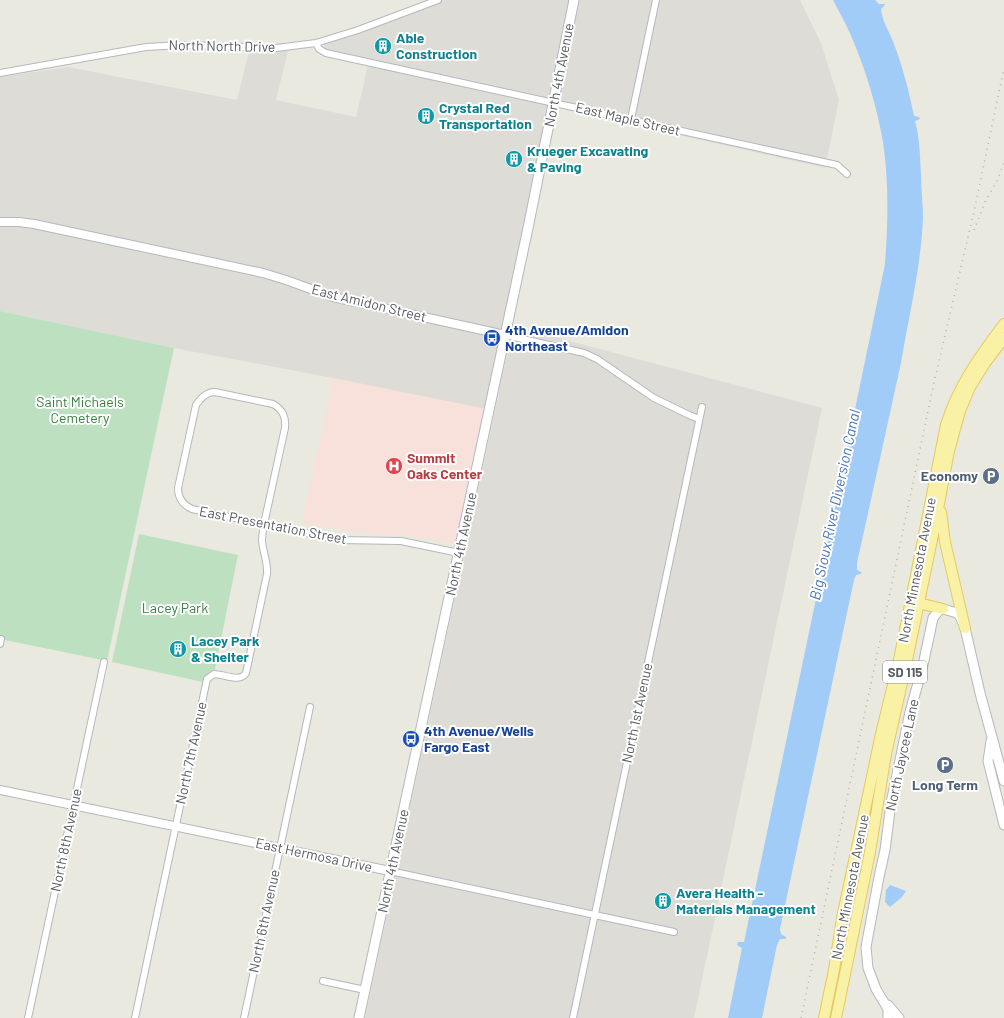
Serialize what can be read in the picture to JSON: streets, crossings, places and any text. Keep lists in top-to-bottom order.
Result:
{
  "streets": {
    "main road": [
      "North 4th Avenue",
      "North Minnesota Avenue",
      "SD 115",
      "North Jaycee Lane"
    ],
    "street": [
      "North North Drive",
      "East Maple Street",
      "East Amidon Street",
      "East Presentation Street",
      "North 1st Avenue",
      "North 7th Avenue",
      "North 8th Avenue",
      "East Hermosa Drive",
      "North 6th Avenue"
    ]
  },
  "crossings": [
    ["North North Drive", "East Maple Street"],
    ["North 4th Avenue", "East Maple Street"],
    ["North 4th Avenue", "East Amidon Street"],
    ["North 4th Avenue", "East Presentation Street"],
    ["North 4th Avenue", "East Hermosa Drive"],
    ["East Amidon Street", "North 1st Avenue"],
    ["East Presentation Street", "North 7th Avenue"],
    ["North 1st Avenue", "East Hermosa Drive"],
    ["North 7th Avenue", "East Hermosa Drive"],
    ["North 8th Avenue", "East Hermosa Drive"],
    ["East Hermosa Drive", "North 6th Avenue"]
  ],
  "water": ["Big Sioux River Diversion Canal"],
  "parks": ["Saint Michaels Cemetery", "Lacey Park"],
  "places": {
    "building": [
      "Able Construction",
      "Crystal Red Transportation",
      "Krueger Excavating & Paving",
      "Lacey Park & Shelter",
      "Avera Health - Materials Management"
    ],
    "bus stop": ["4th Avenue/Amidon Northeast", "4th Avenue/Wells Fargo East"],
    "hospital": ["Summit Oaks Center"],
    "parking": ["Economy", "Long Term"]
  }
}
